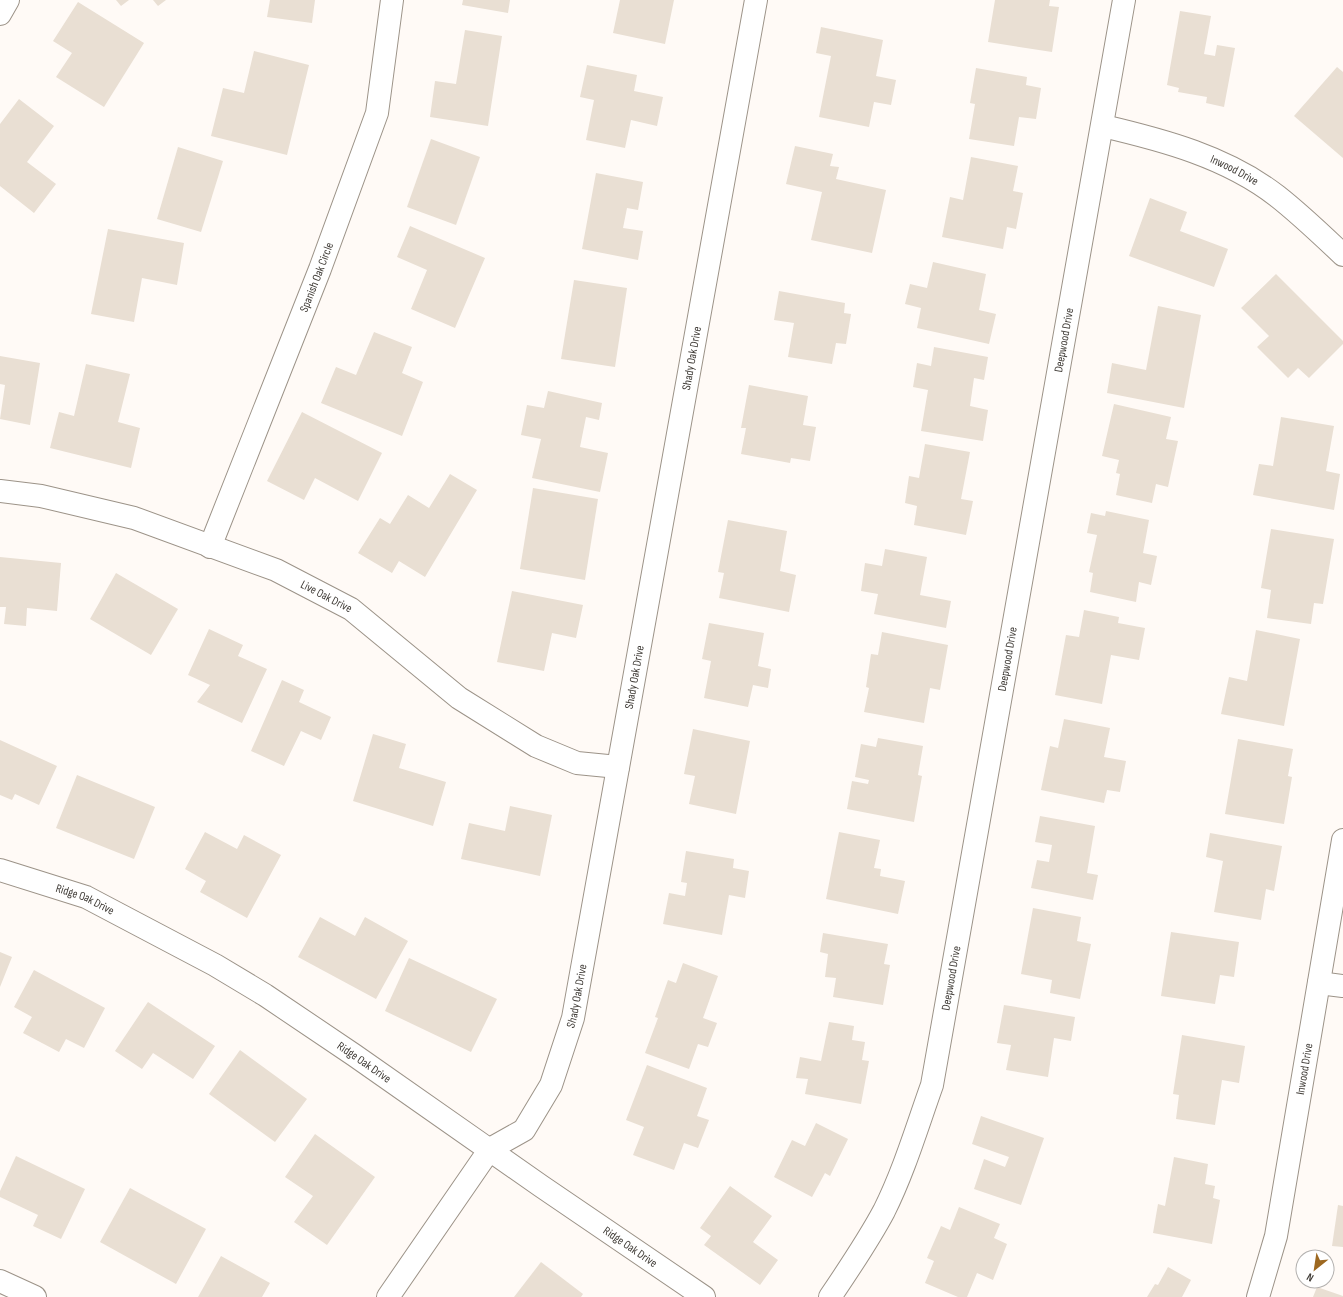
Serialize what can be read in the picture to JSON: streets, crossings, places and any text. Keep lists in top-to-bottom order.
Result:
{
  "streets": {
    "street": [
      "Inwood Drive",
      "Spanish Oak Circle",
      "Deepwood Drive",
      "Shady Oak Drive",
      "Live Oak Drive",
      "Ridge Oak Drive"
    ]
  },
  "crossings": [
    ["Inwood Drive", "Deepwood Drive"],
    ["Spanish Oak Circle", "Live Oak Drive"],
    ["Shady Oak Drive", "Live Oak Drive"],
    ["Shady Oak Drive", "Ridge Oak Drive"]
  ],
  "north": "bottom left"
}
